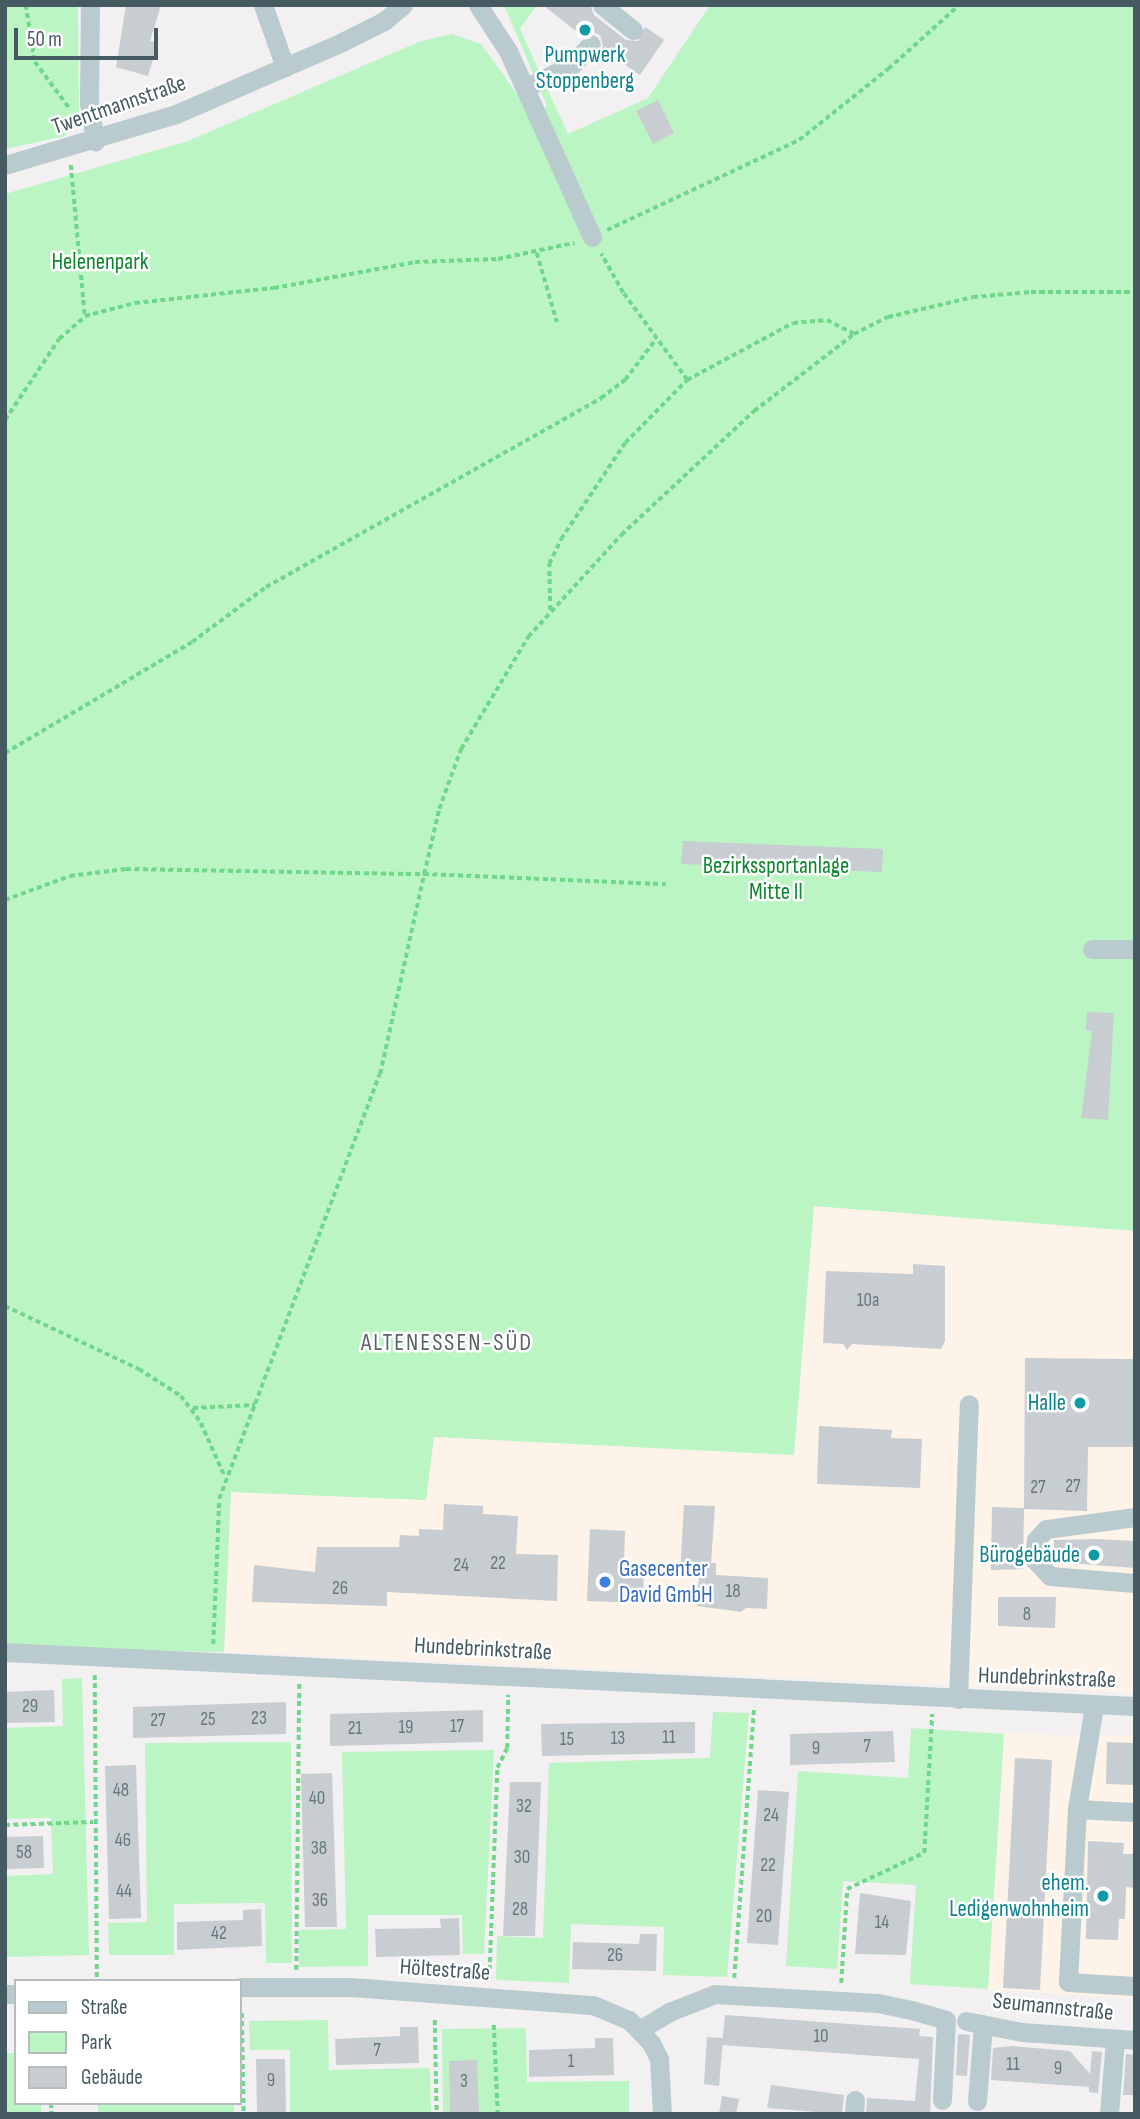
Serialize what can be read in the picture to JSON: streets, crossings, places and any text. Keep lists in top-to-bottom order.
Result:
{
  "streets": {
    "street": [
      "Twentmannstraße",
      "Hundebrinkstraße",
      "Höltestraße",
      "Seumannstraße"
    ]
  },
  "districts": ["ALTENESSEN-SÜD"],
  "parks": ["Helenenpark", "Bezirkssportanlage Mitte II"],
  "places": [
    "Pumpwerk Stoppenberg",
    "Halle",
    "Bürogebäude",
    "Gasecenter David GmbH",
    "ehem. Ledigenwohnheim"
  ],
  "house_numbers": [
    "10a",
    "27",
    "27",
    "22",
    "24",
    "26",
    "18",
    "8",
    "29",
    "23",
    "25",
    "27",
    "17",
    "19",
    "21",
    "11",
    "13",
    "15",
    "7",
    "9",
    "48",
    "40",
    "32",
    "24",
    "46",
    "38",
    "58",
    "30",
    "22",
    "44",
    "36",
    "28",
    "20",
    "14",
    "42",
    "26",
    "10",
    "7",
    "1",
    "11",
    "9",
    "9",
    "3"
  ],
  "legend": ["Straße", "Park", "Gebäude"],
  "scale_bar": "50 m"
}
